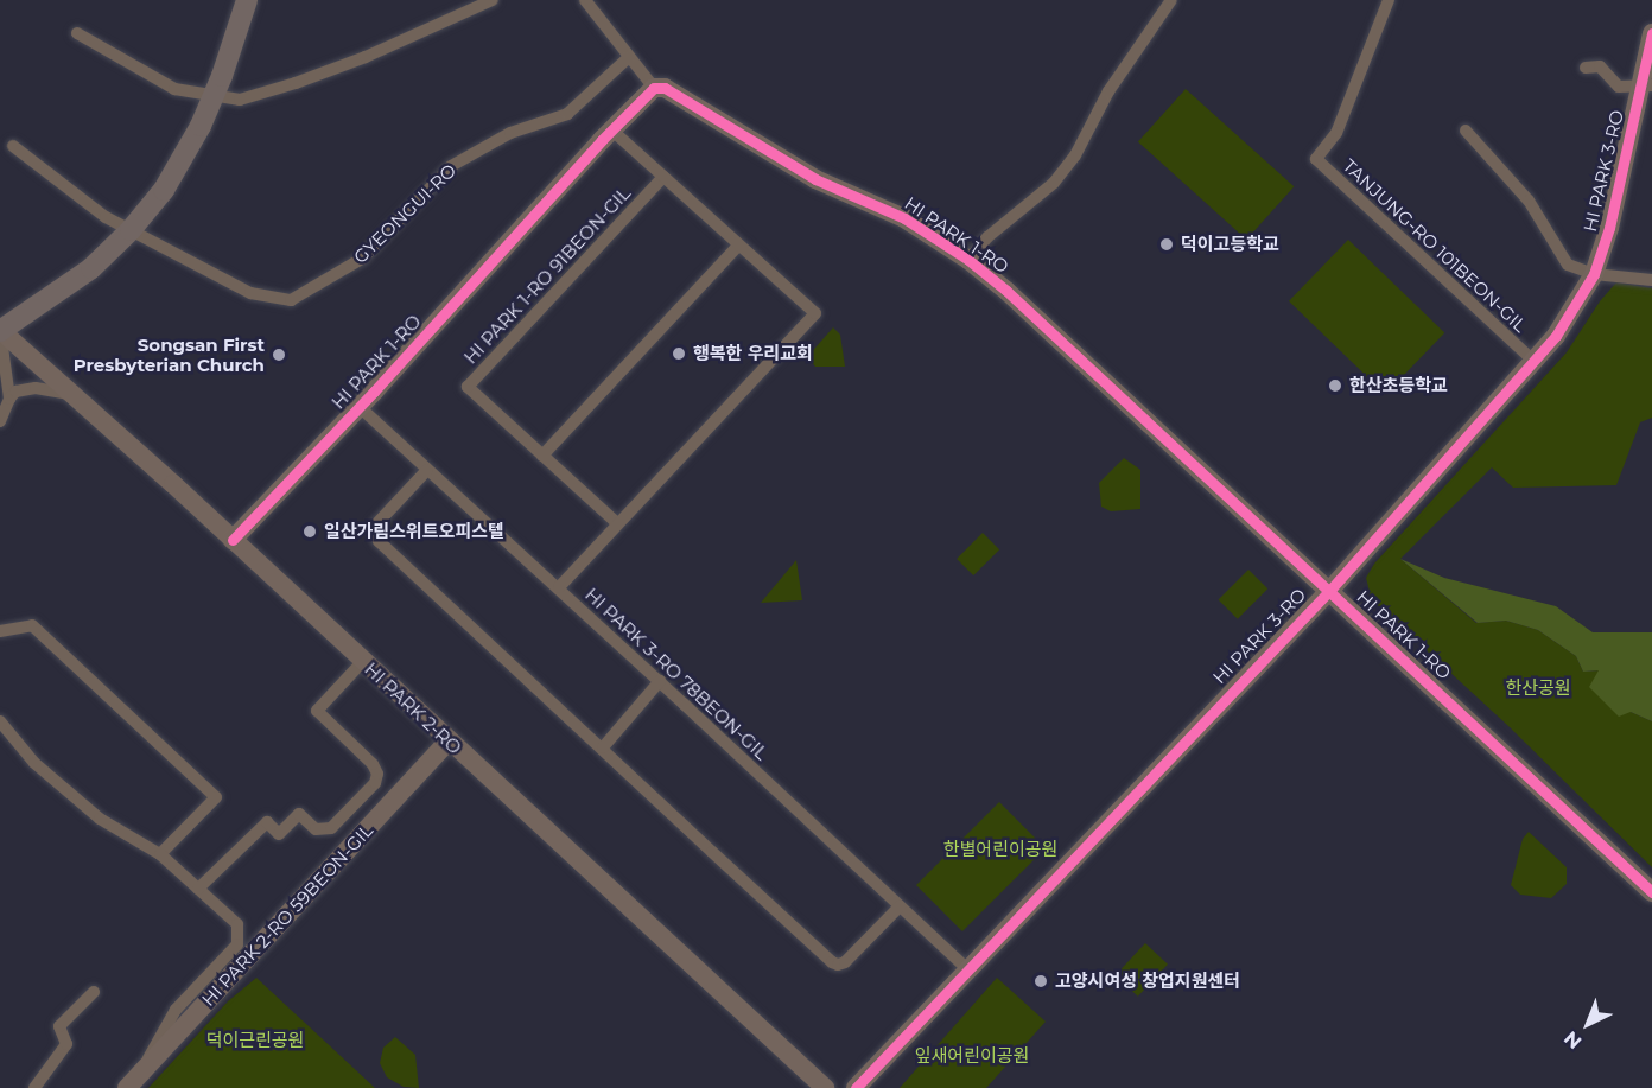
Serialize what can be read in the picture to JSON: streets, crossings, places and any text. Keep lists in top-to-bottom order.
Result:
{
  "streets": {
    "street": [
      "HI PARK 3-RO",
      "GYEONGUI-RO",
      "HI PARK 1-RO",
      "TANJUNG-RO 101BEON-GIL",
      "HI PARK 1-RO 91BEON-GIL",
      "HI PARK 3-RO 78BEON-GIL",
      "HI PARK 2-RO",
      "HI PARK 2-RO 59BEON-GIL"
    ]
  },
  "crossings": [
    ["HI PARK 3-RO", "HI PARK 1-RO"],
    ["HI PARK 3-RO", "TANJUNG-RO 101BEON-GIL"],
    ["HI PARK 3-RO", "HI PARK 3-RO 78BEON-GIL"],
    ["HI PARK 1-RO", "HI PARK 3-RO 78BEON-GIL"],
    ["HI PARK 1-RO", "HI PARK 2-RO"],
    ["HI PARK 2-RO", "HI PARK 2-RO 59BEON-GIL"]
  ],
  "parks": [
    "한산공원",
    "한별어린이공원",
    "덕이근린공원",
    "잎새어린이공원"
  ],
  "places": [
    "덕이고등학교",
    "행복한 우리교회",
    "Songsan First Presbyterian Church",
    "한산초등학교",
    "일산가림스위트오피스텔",
    "고양시여성 창업지원센터"
  ],
  "north": "bottom left"
}
